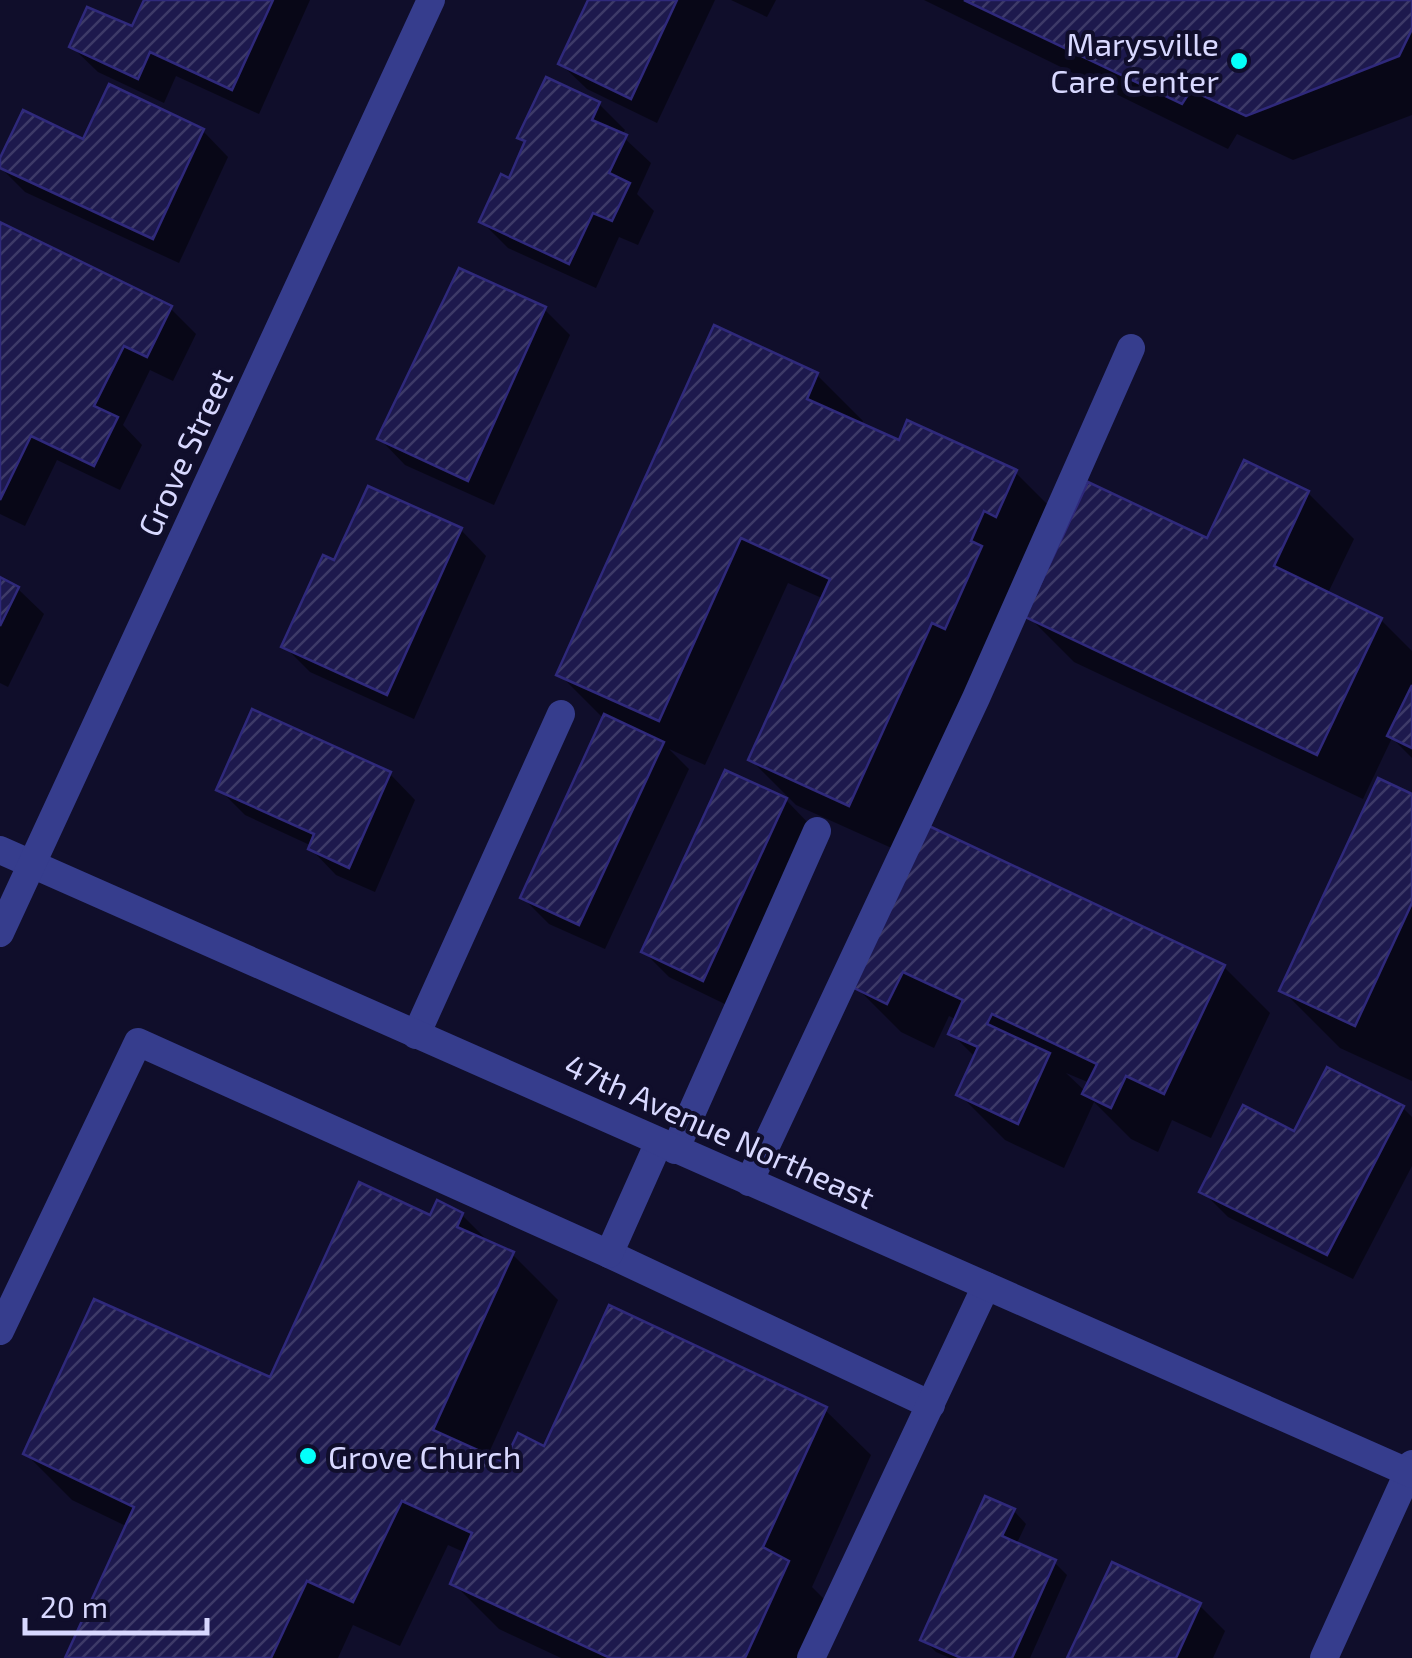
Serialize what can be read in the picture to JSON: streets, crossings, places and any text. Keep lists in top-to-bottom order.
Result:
{
  "streets": {
    "street": ["Grove Street", "47th Avenue Northeast"]
  },
  "crossings": [
    ["Grove Street", "47th Avenue Northeast"]
  ],
  "places": ["Marysville Care Center", "Grove Church"],
  "scale_bar": "20 m"
}
